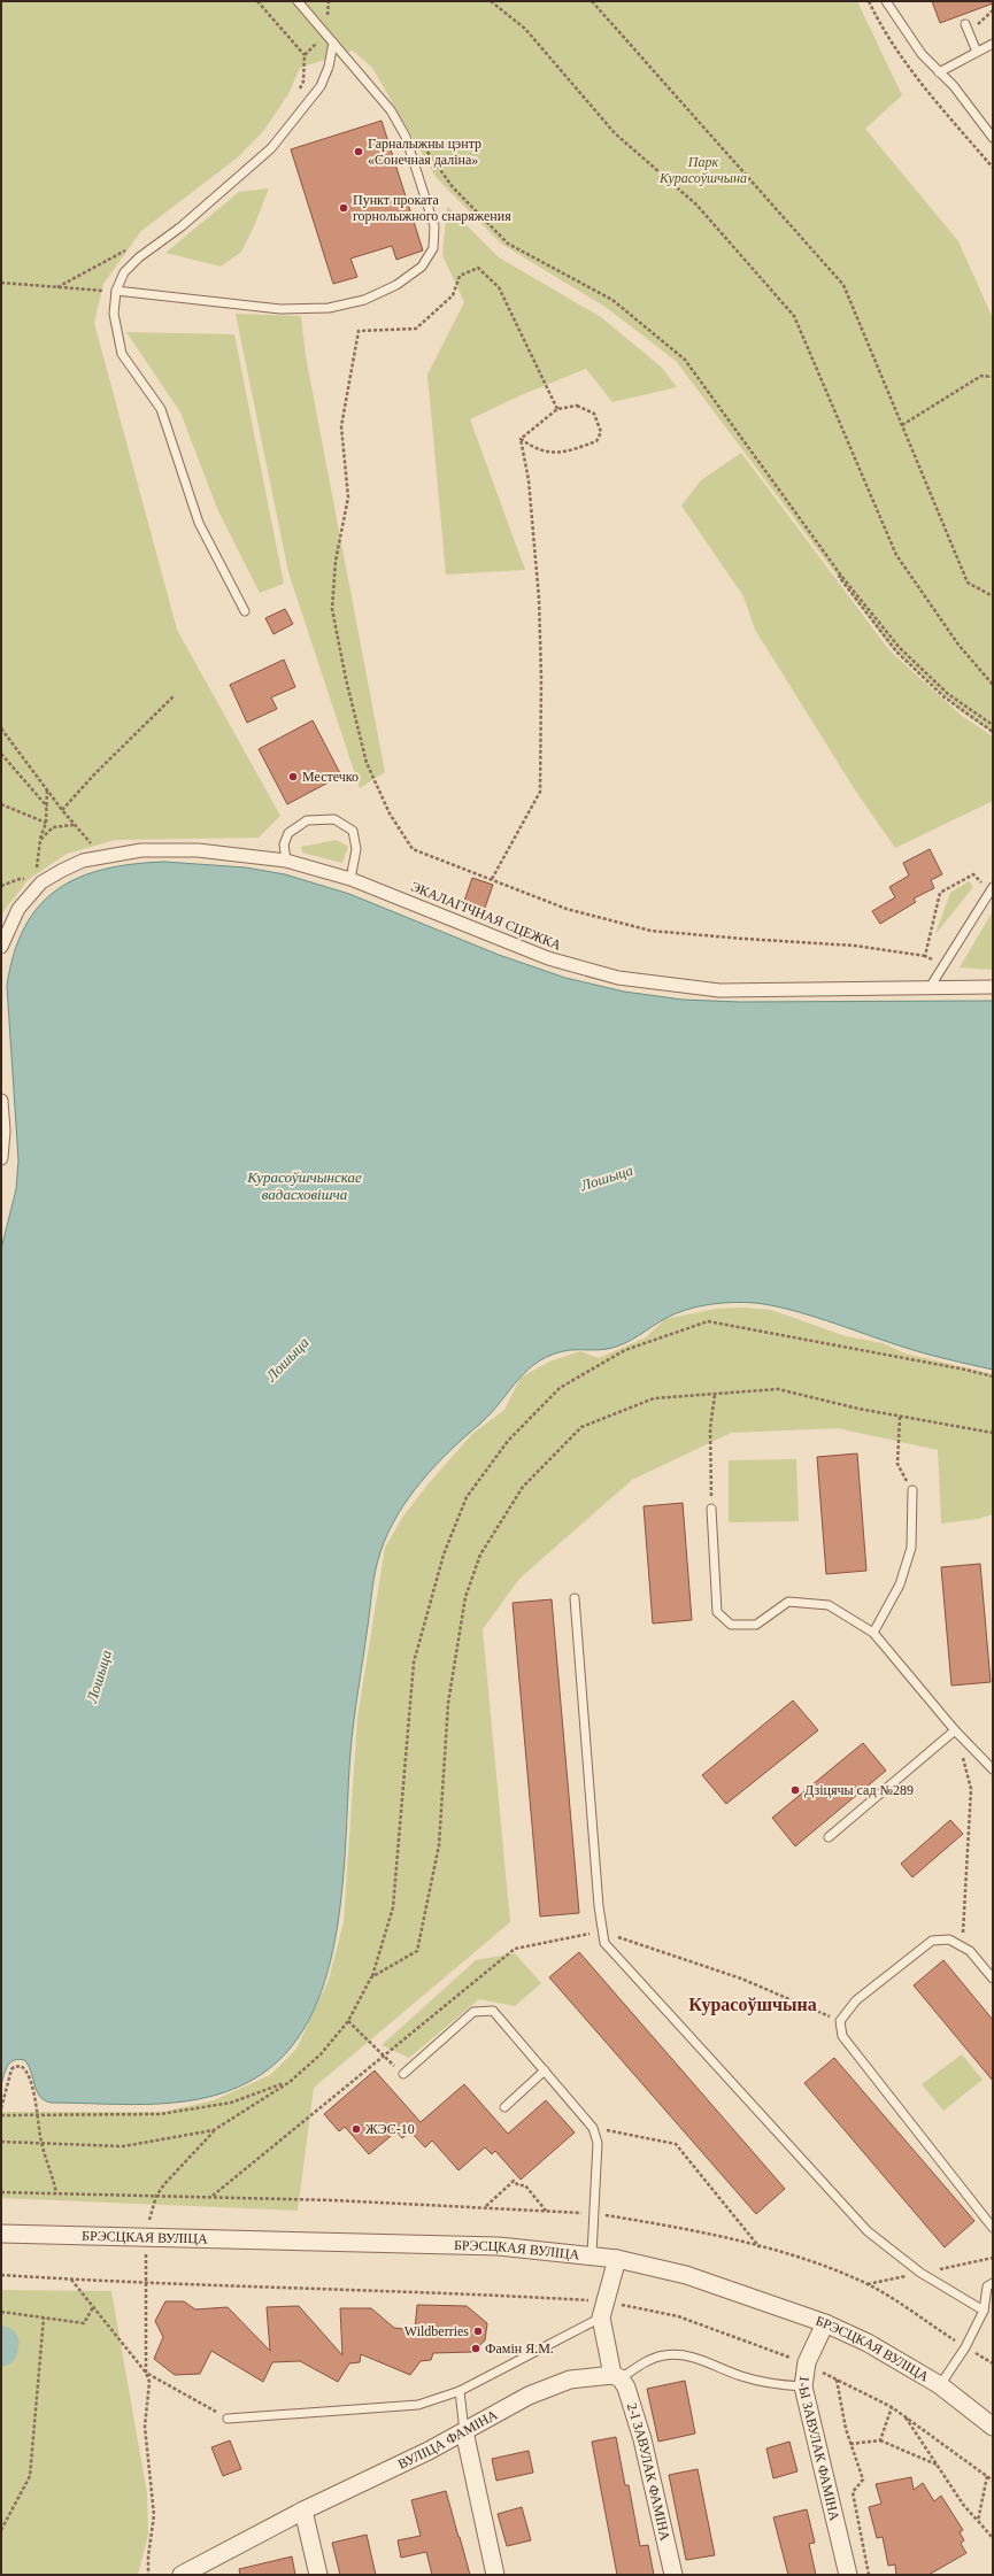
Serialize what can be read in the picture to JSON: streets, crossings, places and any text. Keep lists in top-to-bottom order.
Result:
{
  "streets": {
    "street": [
      "ЭКАЛАГІЧНАЯ СЦЕЖКА",
      "БРЭСЦКАЯ ВУЛІЦА",
      "ВУЛІЦА ФАМІНА",
      "1-Ы ЗАВУЛАК ФАМІНА",
      "2-І ЗАВУЛАК ФАМІНА"
    ]
  },
  "crossings": [
    ["БРЭСЦКАЯ ВУЛІЦА", "1-Ы ЗАВУЛАК ФАМІНА"],
    ["ВУЛІЦА ФАМІНА", "2-І ЗАВУЛАК ФАМІНА"]
  ],
  "districts": ["Курасоўшчына"],
  "water": ["Курасоўшчынскае вадасховішча", "Лошыца"],
  "parks": ["Парк Курасоўшчына"],
  "places": [
    "Гарналыжны цэнтр «Сонечная даліна»",
    "Пункт проката горнолыжного снаряжения",
    "Местечко",
    "Дзіцячы сад №289",
    "ЖЭС-10",
    "Wildberries",
    "Фамін Я.М."
  ]
}
